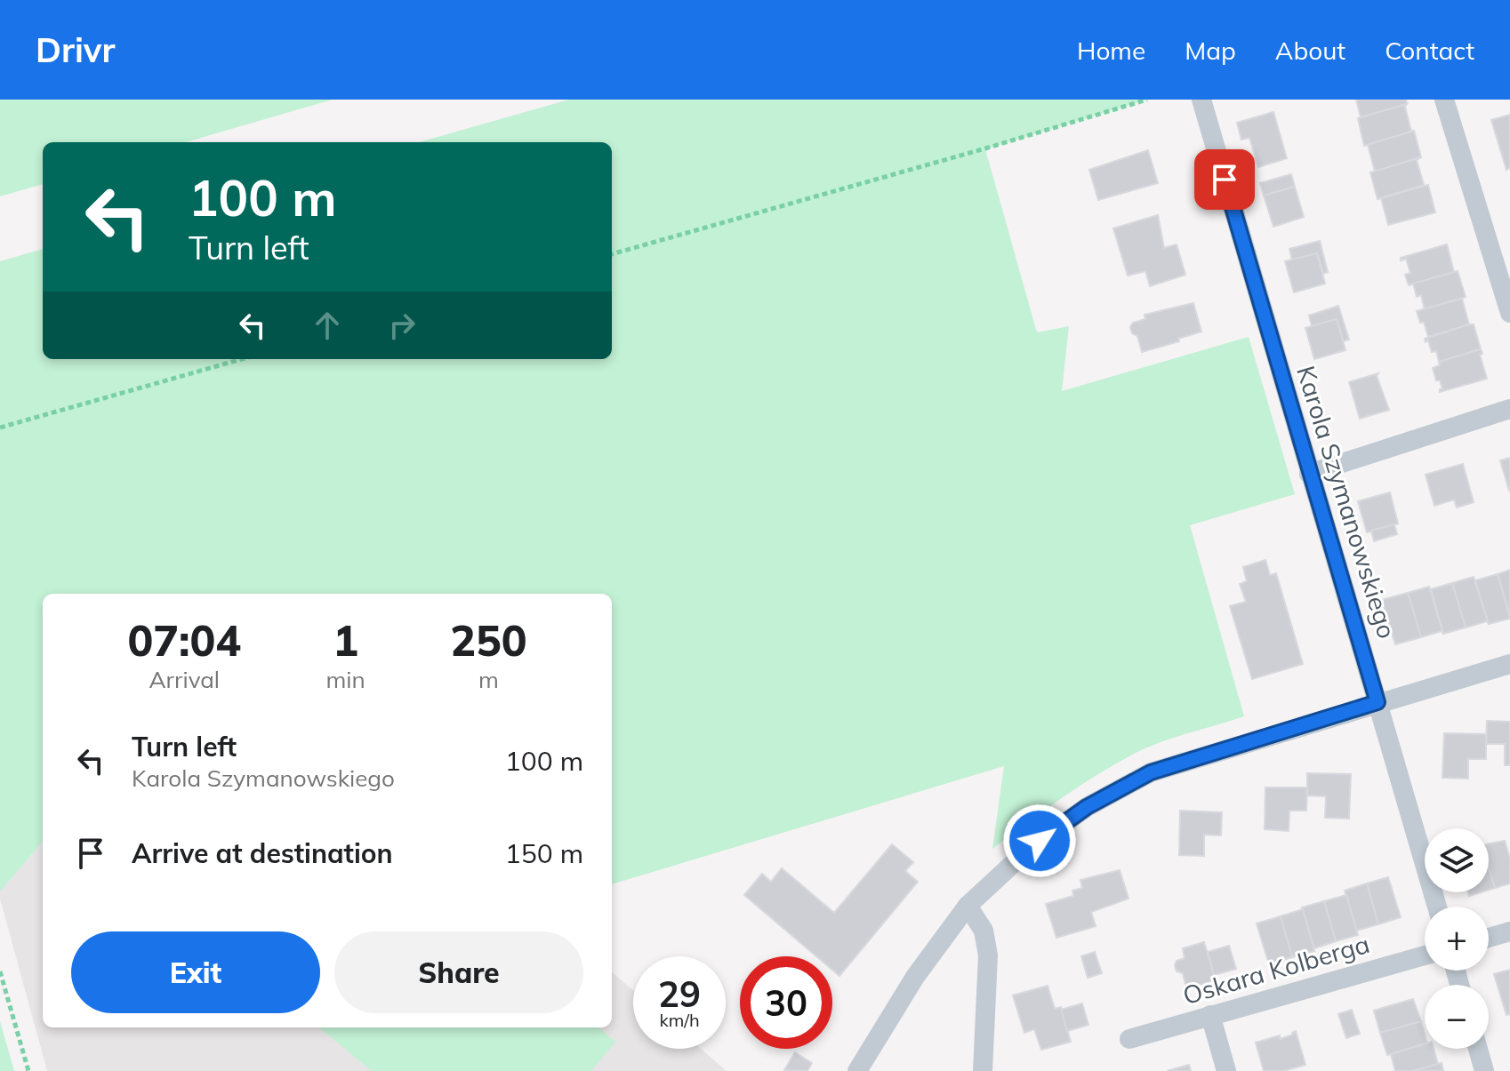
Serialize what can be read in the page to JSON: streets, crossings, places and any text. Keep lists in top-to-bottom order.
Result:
{
  "streets": {
    "street": ["Karola Szymanowskiego", "Oskara Kolberga"]
  },
  "page": {
    "header": "Drivr",
    "nav": [
      "Home",
      "Map",
      "About",
      "Contact"
    ],
    "turn": ["100 m", "Turn left"],
    "eta": [
      "07:04",
      "Arrival",
      "1",
      "min",
      "250",
      "m"
    ],
    "list": [
      {
        "name": "Turn left",
        "note": "Karola Szymanowskiego",
        "value": "100 m"
      },
      {
        "name": "Arrive at destination",
        "value": "150 m"
      }
    ],
    "map_buttons": ["+", "−"],
    "buttons": ["Exit", "Share"],
    "speed": "29 km/h",
    "limit": "30"
  }
}
